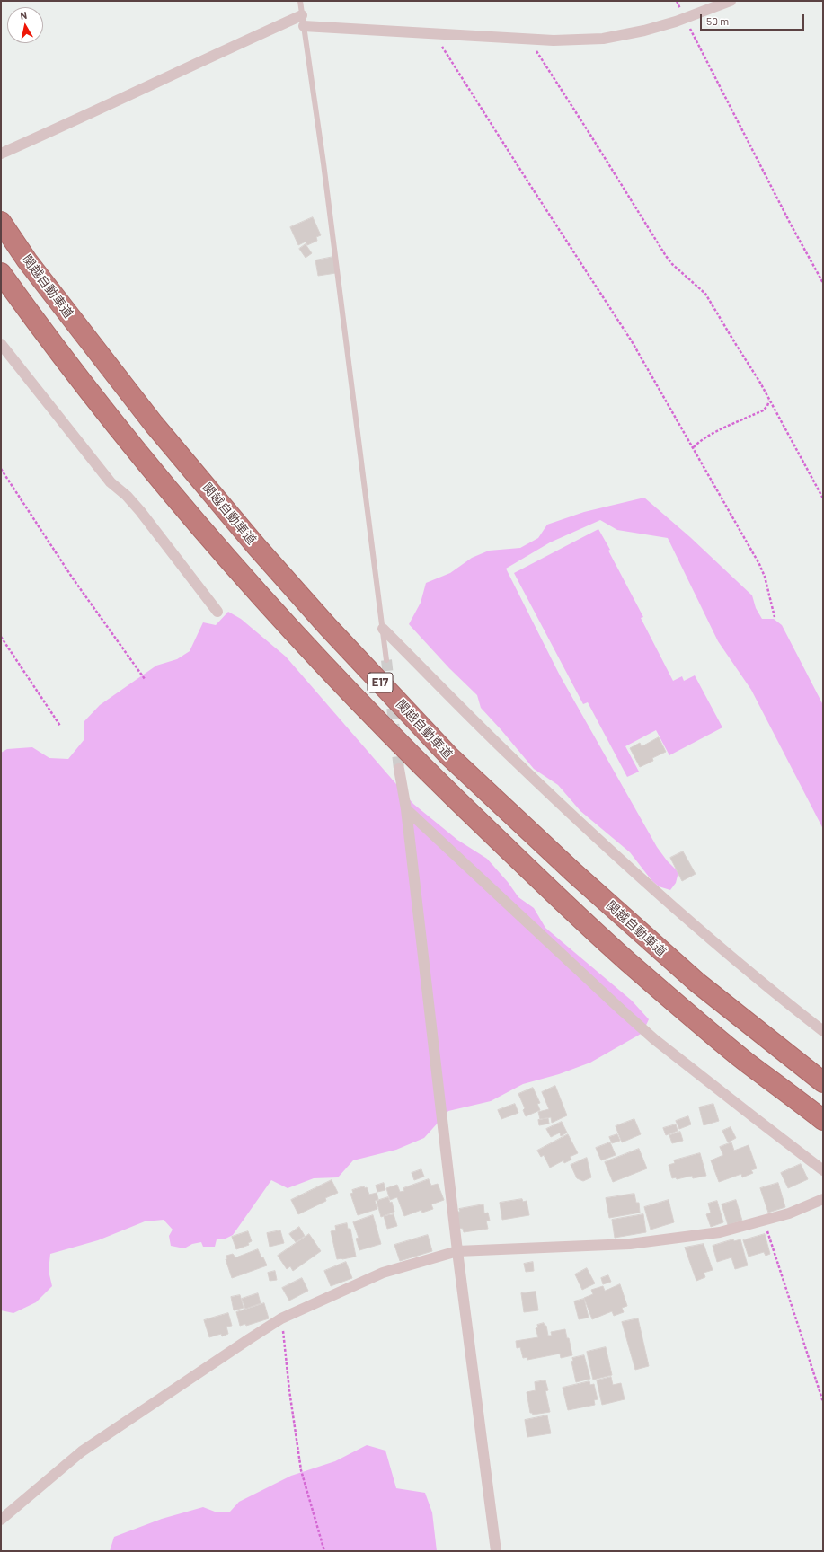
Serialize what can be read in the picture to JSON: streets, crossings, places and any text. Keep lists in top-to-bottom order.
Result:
{
  "streets": {
    "highway": ["関越自動車道", "E17"]
  },
  "scale_bar": "50 m",
  "north": "top"
}
